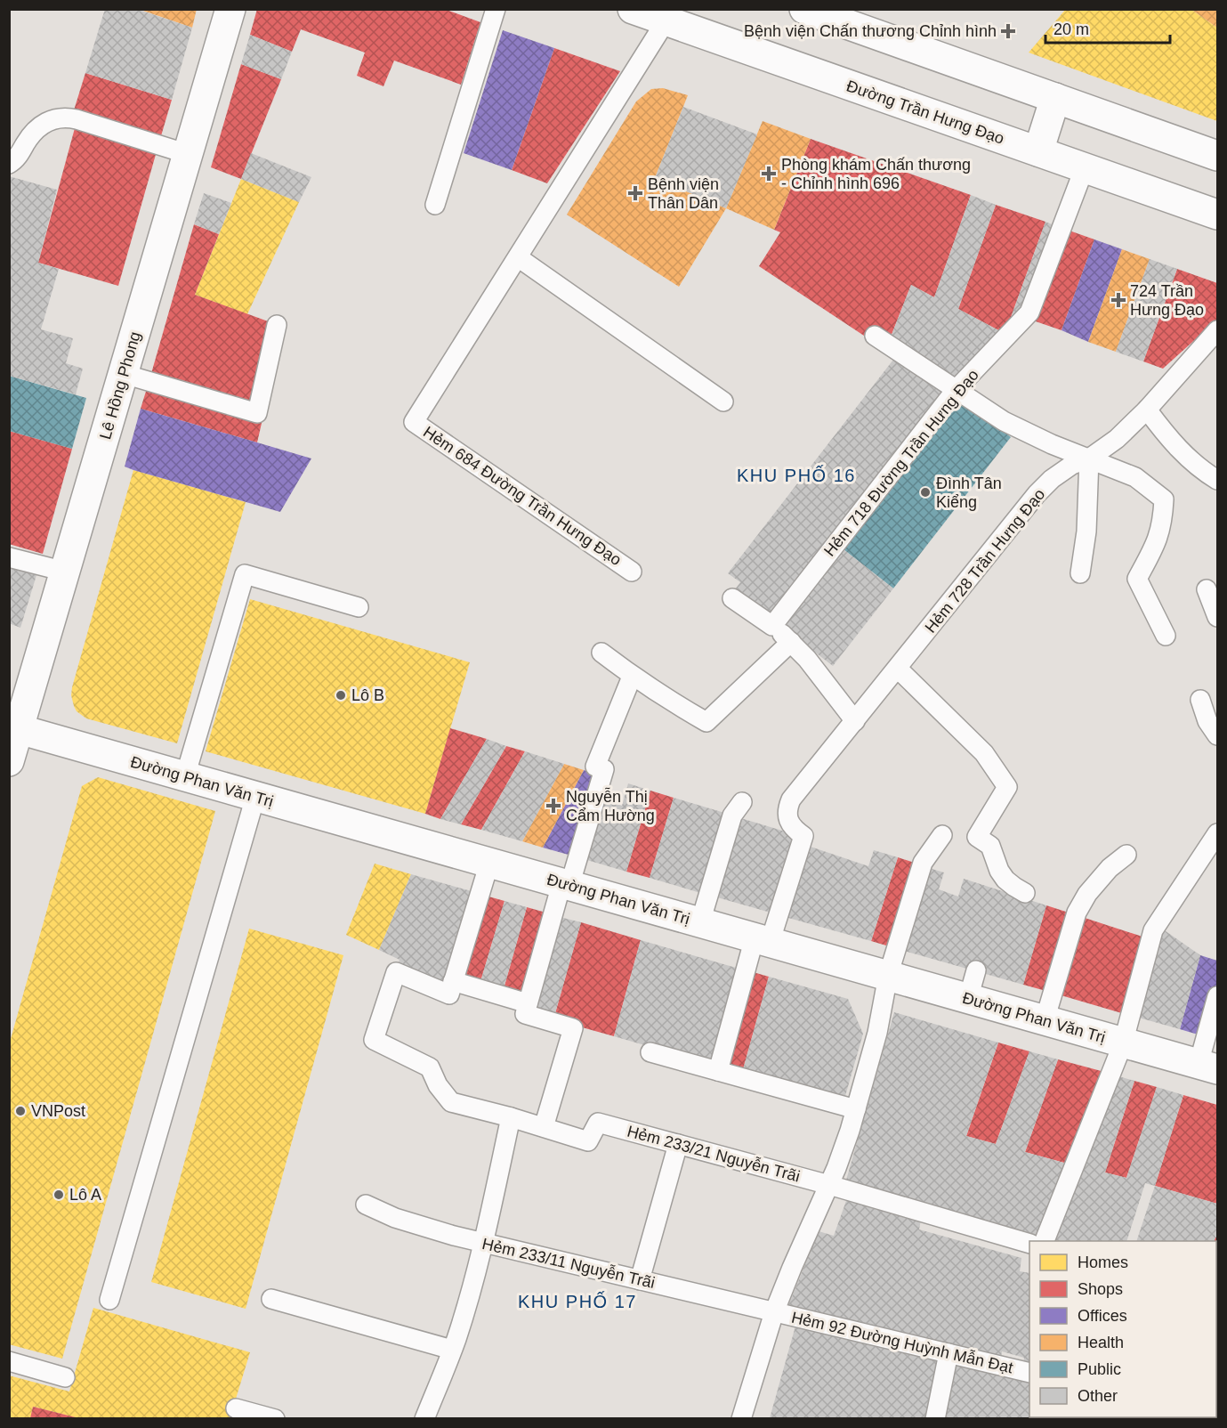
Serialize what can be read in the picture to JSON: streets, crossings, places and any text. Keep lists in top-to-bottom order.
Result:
{
  "streets": {
    "street": ["Đường Trần Hưng Đạo", "Lê Hồng Phong", "Đường Phan Văn Trị"],
    "lane": [
      "Hẻm 718 Đường Trần Hưng Đạo",
      "Hẻm 684 Đường Trần Hưng Đạo",
      "Hẻm 728 Trần Hưng Đạo",
      "Hẻm 233/21 Nguyễn Trãi",
      "Hẻm 233/11 Nguyễn Trãi",
      "Hẻm 92 Đường Huỳnh Mẫn Đạt"
    ]
  },
  "crossings": [
    ["Đường Trần Hưng Đạo", "Hẻm 718 Đường Trần Hưng Đạo"],
    ["Đường Trần Hưng Đạo", "Hẻm 684 Đường Trần Hưng Đạo"],
    ["Lê Hồng Phong", "Đường Phan Văn Trị"],
    ["Hẻm 728 Trần Hưng Đạo", "Đường Phan Văn Trị"],
    ["Hẻm 233/11 Nguyễn Trãi", "Hẻm 92 Đường Huỳnh Mẫn Đạt"]
  ],
  "districts": ["KHU PHỐ 16", "KHU PHỐ 17"],
  "places": {
    "health": [
      "Bệnh viện Chấn thương Chỉnh hình",
      "Phòng khám Chấn thương - Chỉnh hình 696",
      "Bệnh viện Thân Dân",
      "724 Trần Hưng Đạo",
      "Nguyễn Thị Cẩm Hường"
    ],
    "other": [
      "Đình Tân Kiểng",
      "Lô B",
      "VNPost",
      "Lô A"
    ]
  },
  "legend": [
    "Homes",
    "Shops",
    "Offices",
    "Health",
    "Public",
    "Other"
  ],
  "scale_bar": "20 m"
}
